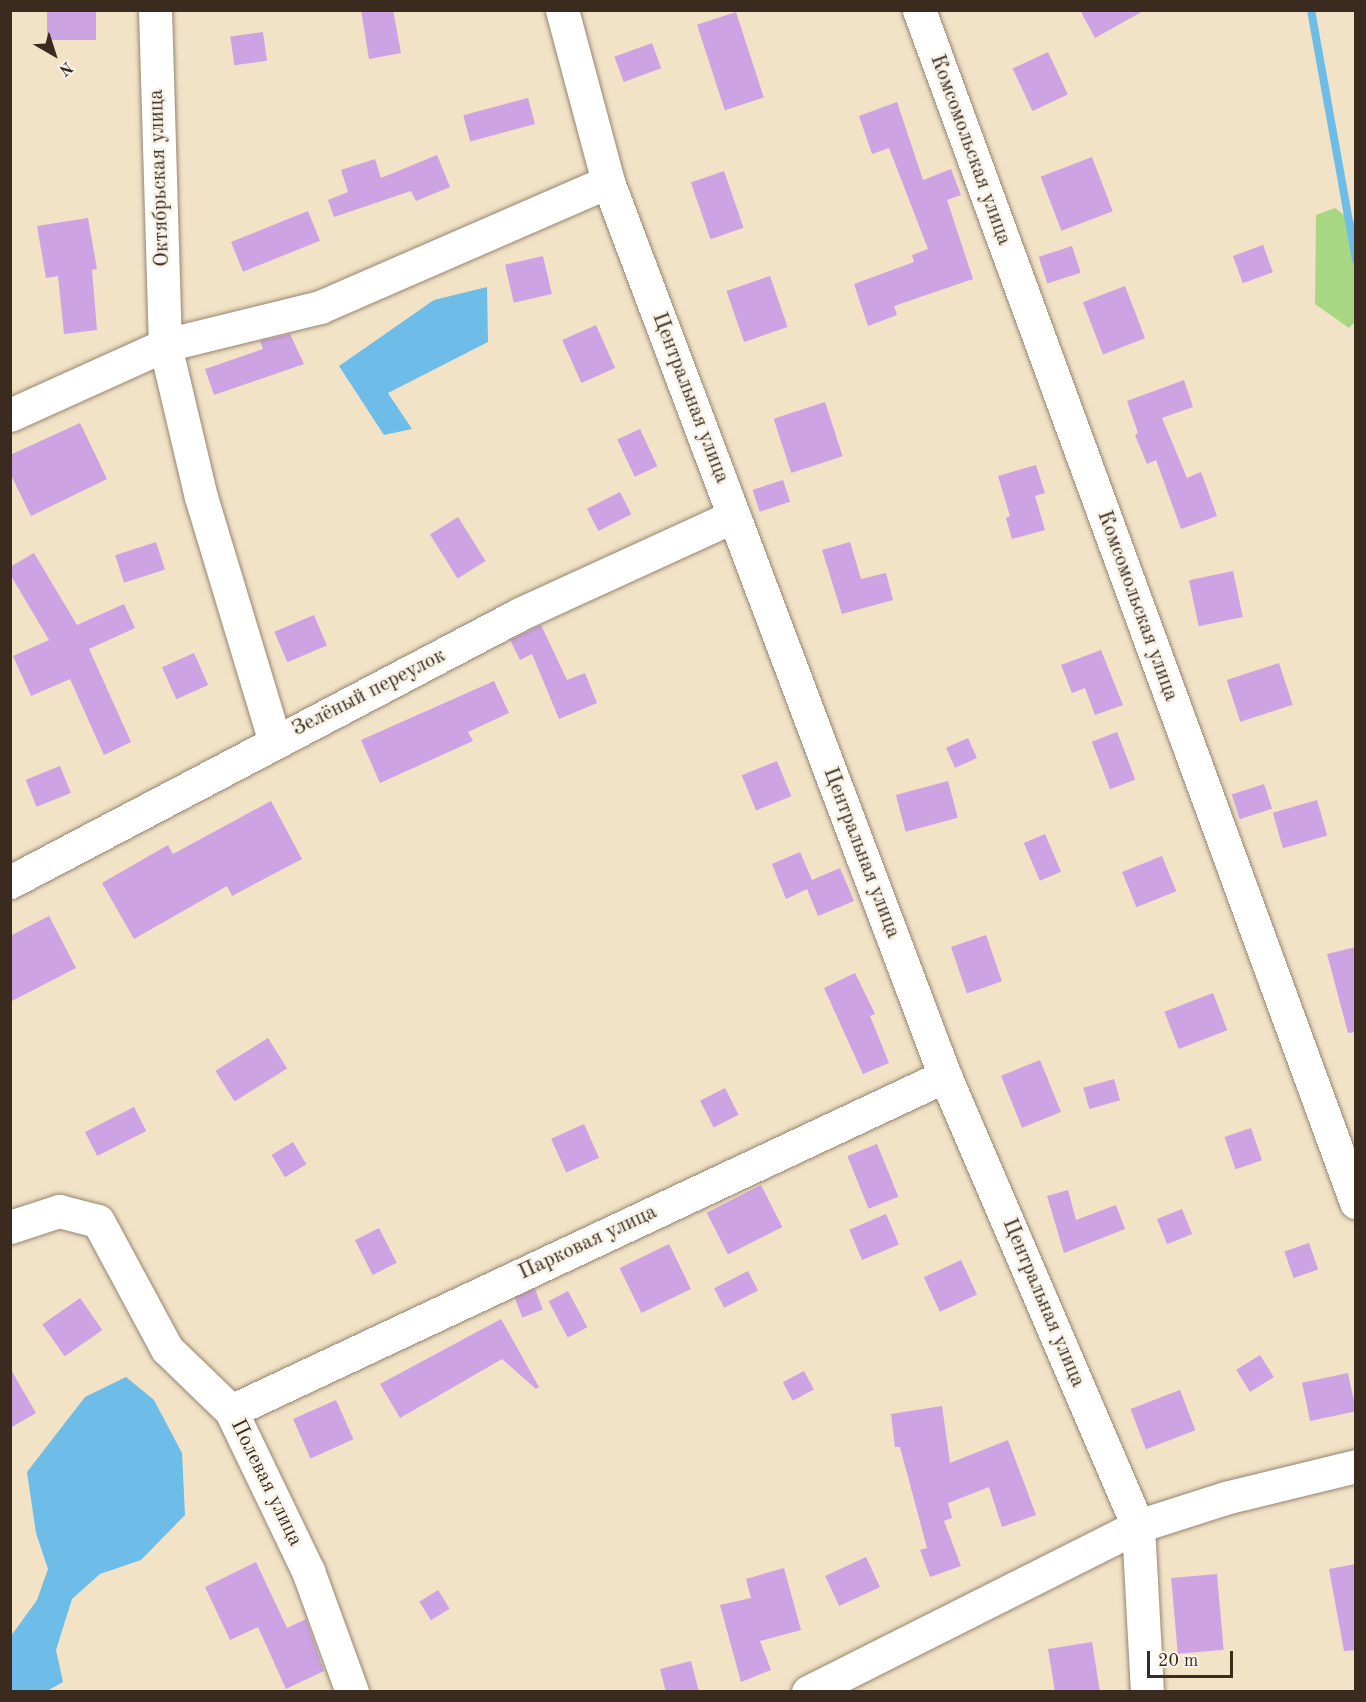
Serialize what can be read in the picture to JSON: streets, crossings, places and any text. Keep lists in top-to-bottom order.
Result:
{
  "streets": {
    "street": [
      "Комсомольская улица",
      "Октябрьская улица",
      "Центральная улица",
      "Зелёный переулок",
      "Парковая улица",
      "Полевая улица"
    ]
  },
  "crossings": [
    ["Октябрьская улица", "Зелёный переулок"],
    ["Центральная улица", "Зелёный переулок"],
    ["Центральная улица", "Парковая улица"],
    ["Парковая улица", "Полевая улица"]
  ],
  "scale_bar": "20 m",
  "north": "bottom right"
}
